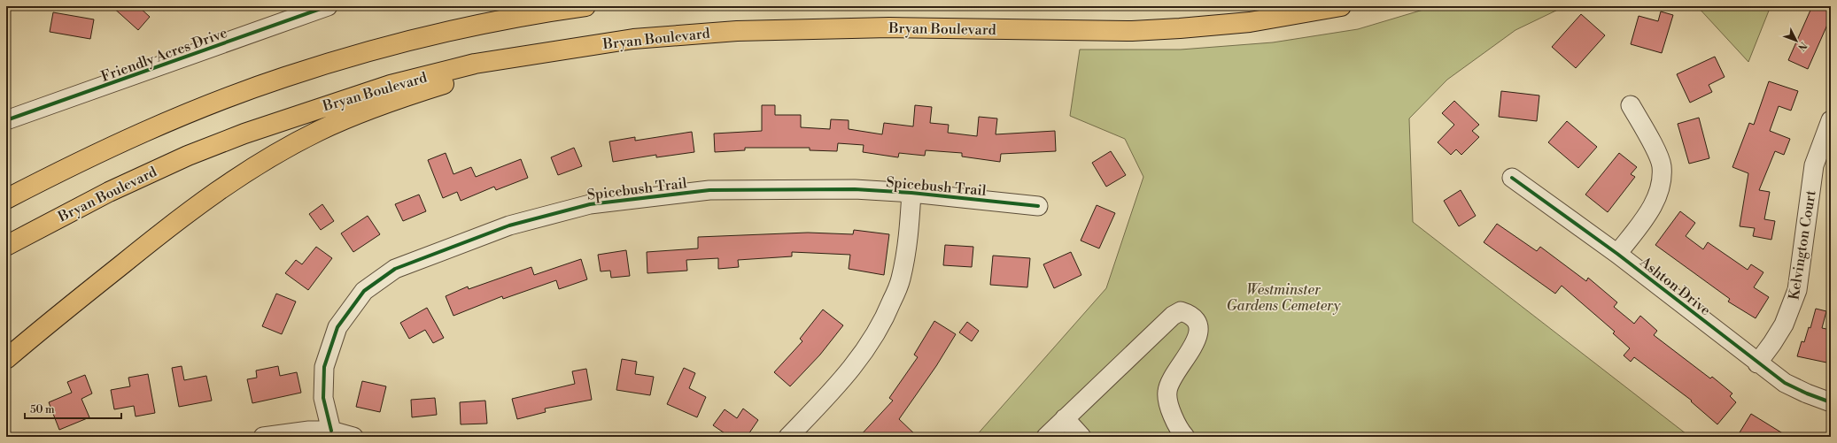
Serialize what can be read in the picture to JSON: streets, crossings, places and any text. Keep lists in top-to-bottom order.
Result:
{
  "streets": {
    "highway": ["Bryan Boulevard"],
    "street": [
      "Friendly Acres Drive",
      "Spicebush Trail",
      "Kelvington Court",
      "Ashton Drive"
    ]
  },
  "crossings": [
    ["Kelvington Court", "Ashton Drive"]
  ],
  "parks": ["Westminster Gardens Cemetery"],
  "scale_bar": "50 m",
  "north": "bottom right"
}
